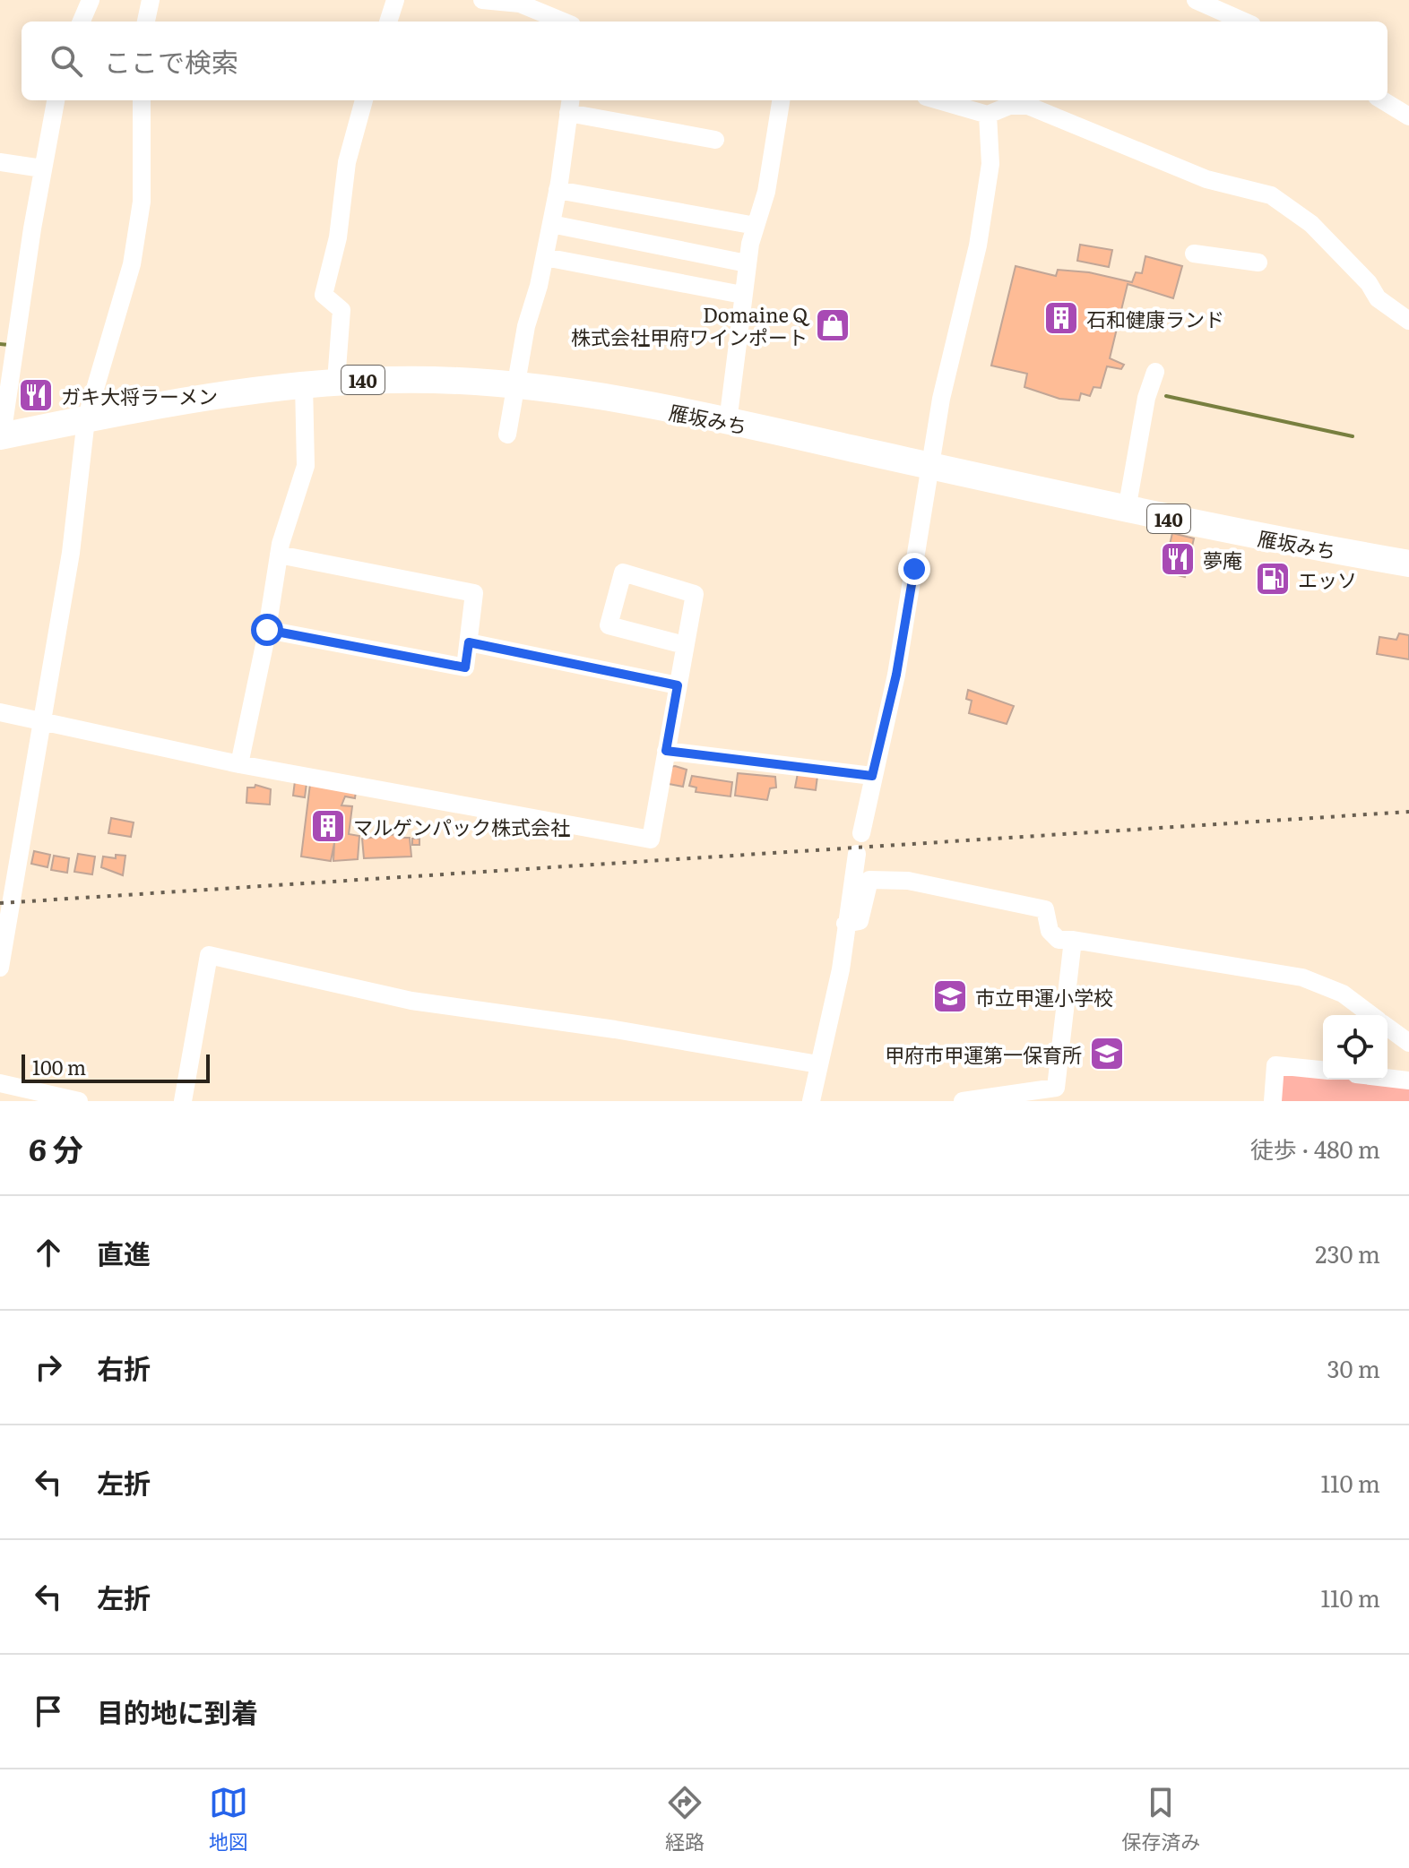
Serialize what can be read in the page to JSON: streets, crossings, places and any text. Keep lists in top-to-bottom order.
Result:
{
  "streets": {
    "highway": ["140", "雁坂みち"]
  },
  "places": {
    "building": ["石和健康ランド", "マルゲンパック株式会社"],
    "shop": ["Domaine Q 株式会社甲府ワインポート"],
    "restaurant": ["ガキ大将ラーメン", "夢庵"],
    "fuel station": ["エッソ"],
    "school or university": ["市立甲運小学校", "甲府市甲運第一保育所"]
  },
  "scale_bar": "100 m",
  "page": {
    "search": "ここで検索",
    "scale": "100 m",
    "heading": ["6 分", "徒歩 · 480 m"],
    "list": [
      ["直進", "230 m"],
      ["右折", "30 m"],
      ["左折", "110 m"],
      ["左折", "110 m"],
      "目的地に到着"
    ],
    "nav": ["地図", "経路", "保存済み"]
  }
}
